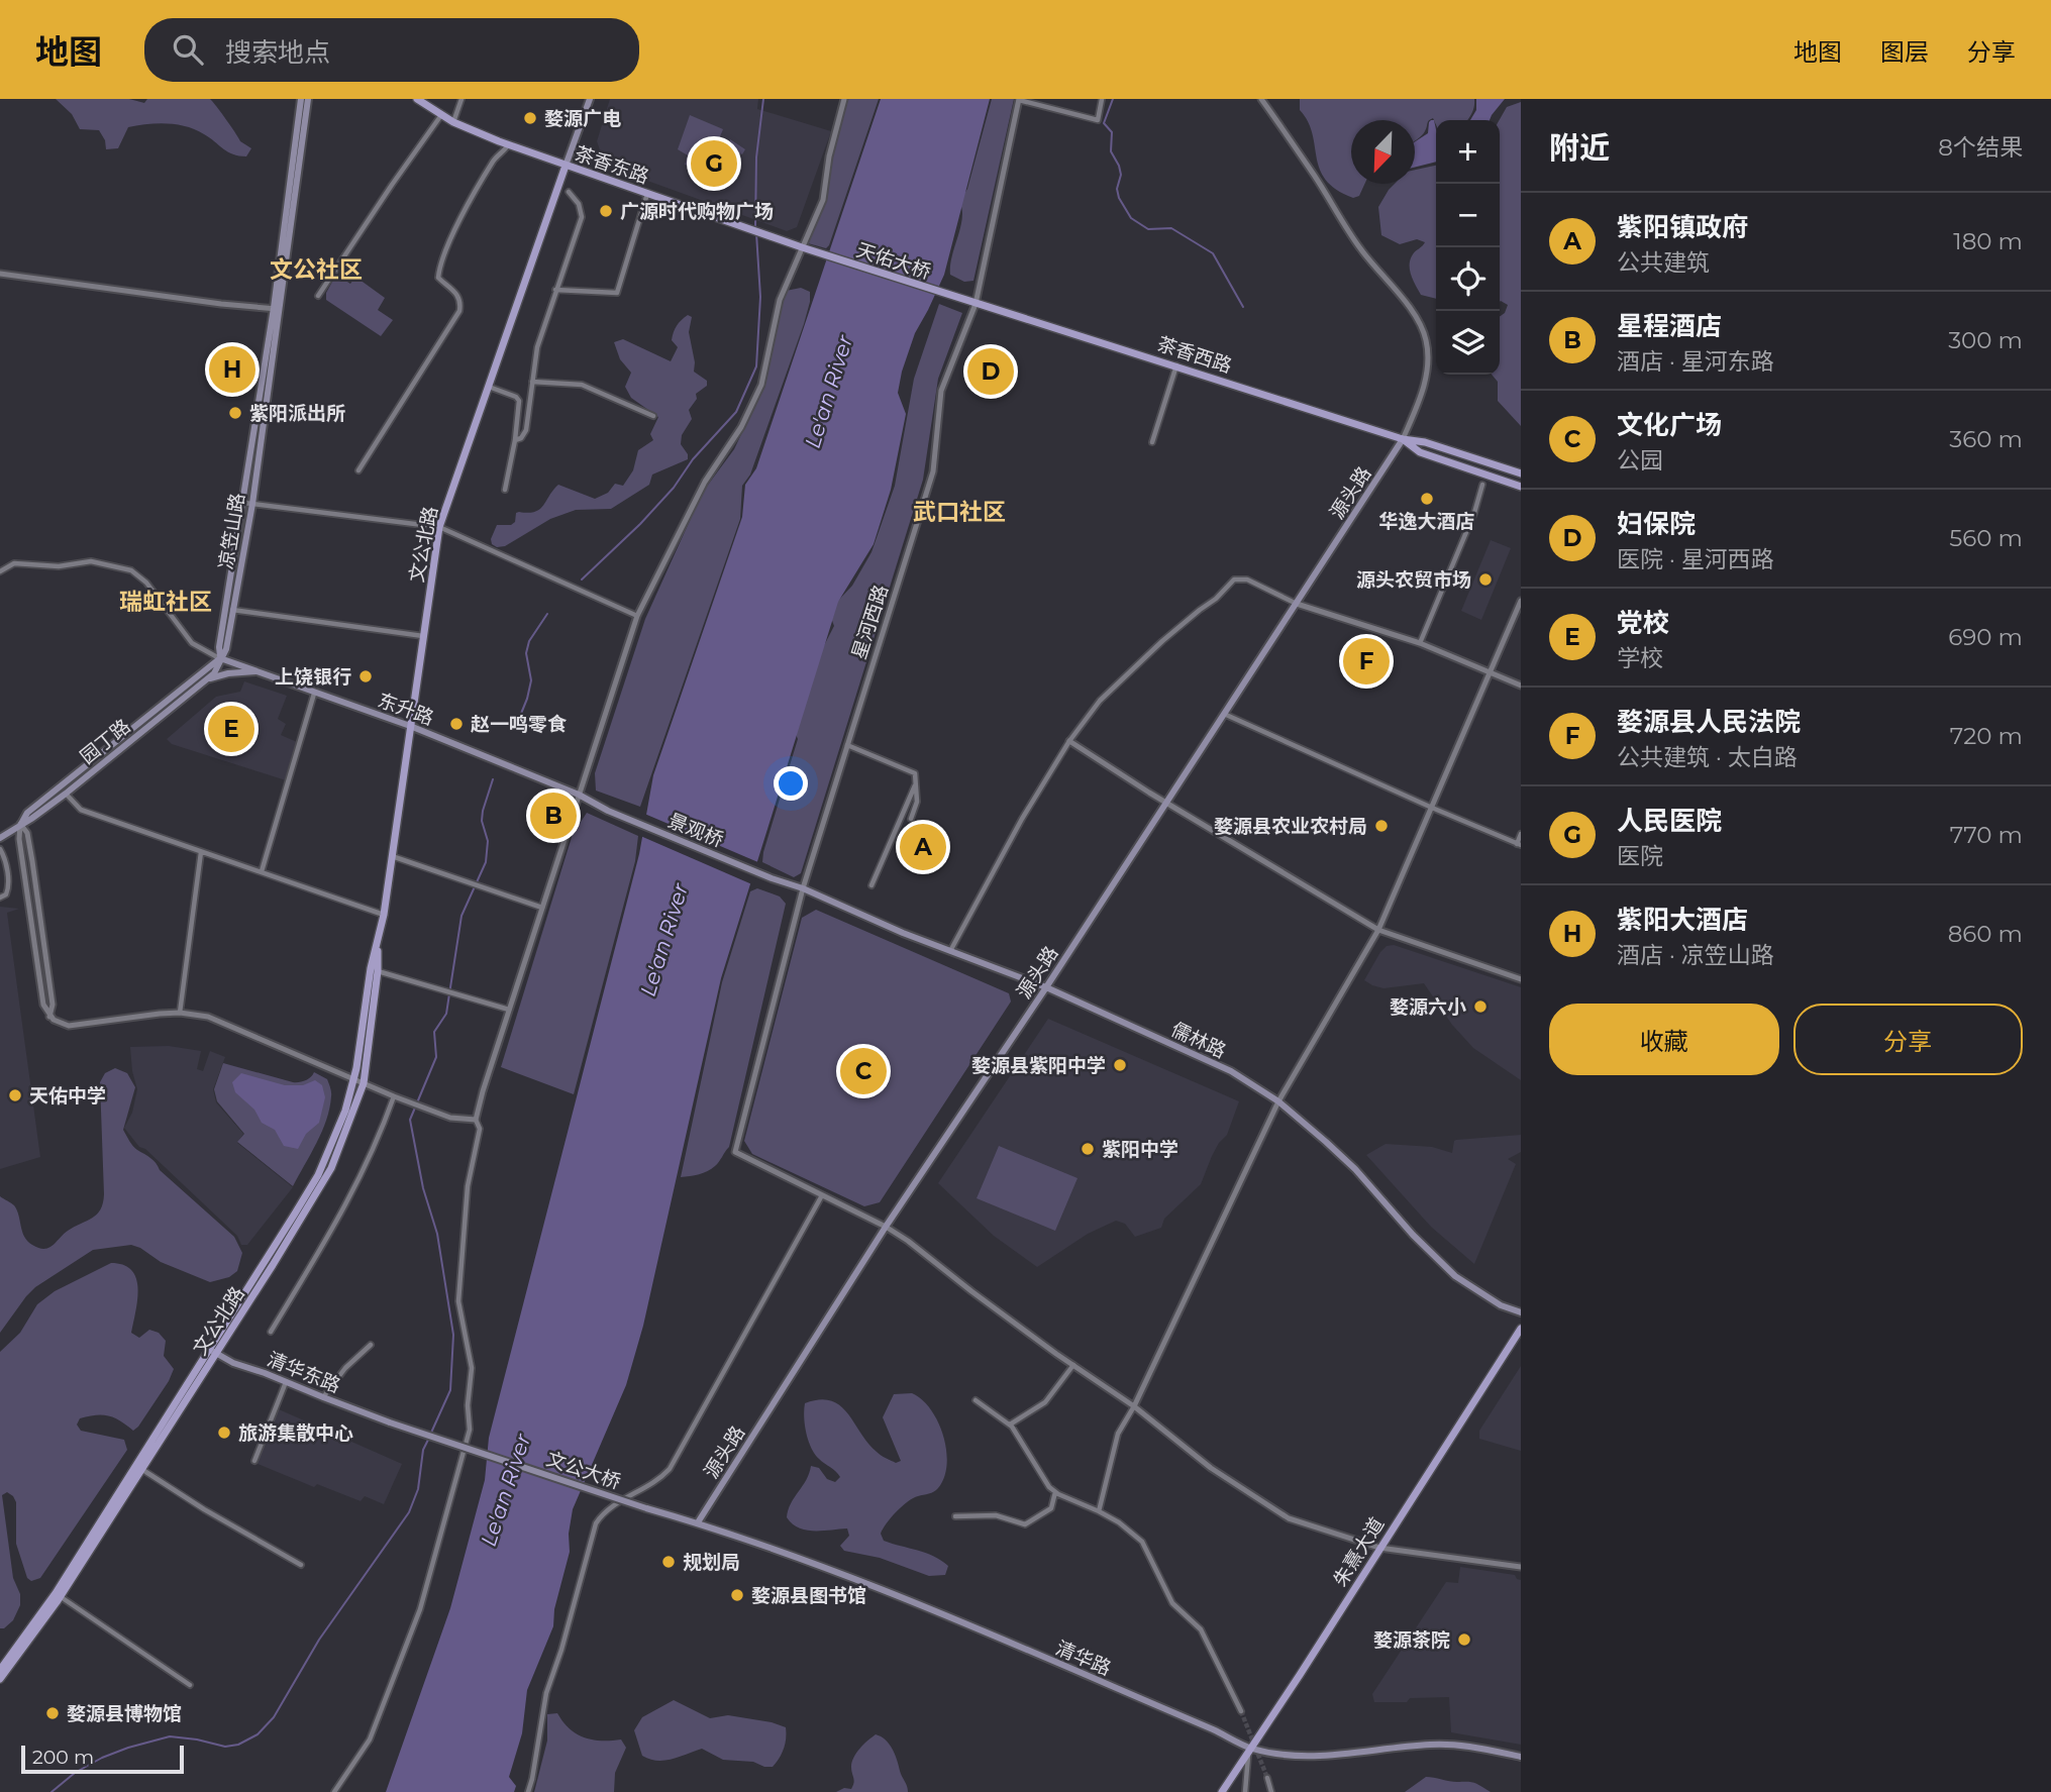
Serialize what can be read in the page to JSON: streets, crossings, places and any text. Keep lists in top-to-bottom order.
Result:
{
  "streets": {
    "main road": [
      "茶香东路",
      "天佑大桥",
      "茶香西路",
      "源头路",
      "凉笠山路",
      "文公北路",
      "东升路",
      "园丁路",
      "景观桥",
      "儒林路",
      "清华东路",
      "文公大桥",
      "朱熹大道",
      "清华路"
    ],
    "street": ["星河西路"]
  },
  "crossings": [
    ["茶香东路", "天佑大桥"],
    ["茶香东路", "文公北路"],
    ["天佑大桥", "茶香西路"],
    ["天佑大桥", "星河西路"],
    ["茶香西路", "源头路"],
    ["茶香西路", "星河西路"],
    ["源头路", "儒林路"],
    ["源头路", "清华路"],
    ["凉笠山路", "东升路"],
    ["凉笠山路", "园丁路"],
    ["文公北路", "东升路"],
    ["文公北路", "清华东路"],
    ["星河西路", "景观桥"],
    ["星河西路", "儒林路"],
    ["东升路", "园丁路"],
    ["东升路", "景观桥"],
    ["景观桥", "儒林路"],
    ["清华东路", "文公大桥"],
    ["文公大桥", "清华路"],
    ["朱熹大道", "清华路"]
  ],
  "districts": ["文公社区", "武口社区", "瑞虹社区"],
  "water": ["Le'an River"],
  "places": [
    "婺源广电",
    "广源时代购物广场",
    "紫阳派出所",
    "华逸大酒店",
    "源头农贸市场",
    "上饶银行",
    "赵一鸣零食",
    "婺源县农业农村局",
    "婺源六小",
    "婺源县紫阳中学",
    "天佑中学",
    "紫阳中学",
    "旅游集散中心",
    "规划局",
    "婺源县图书馆",
    "婺源茶院",
    "婺源县博物馆"
  ],
  "scale_bar": "200 m",
  "north": "bottom left",
  "page": {
    "header": "地图",
    "search": "搜索地点",
    "nav": ["地图", "图层", "分享"],
    "heading": ["附近", "8个结果"],
    "map_buttons": ["+", "−"],
    "pins": [
      "G",
      "H",
      "D",
      "F",
      "E",
      "B",
      "A",
      "C"
    ],
    "list": [
      {
        "mark": "A",
        "name": "紫阳镇政府",
        "note": "公共建筑",
        "value": "180 m"
      },
      {
        "mark": "B",
        "name": "星程酒店",
        "note": "酒店 · 星河东路",
        "value": "300 m"
      },
      {
        "mark": "C",
        "name": "文化广场",
        "note": "公园",
        "value": "360 m"
      },
      {
        "mark": "D",
        "name": "妇保院",
        "note": "医院 · 星河西路",
        "value": "560 m"
      },
      {
        "mark": "E",
        "name": "党校",
        "note": "学校",
        "value": "690 m"
      },
      {
        "mark": "F",
        "name": "婺源县人民法院",
        "note": "公共建筑 · 太白路",
        "value": "720 m"
      },
      {
        "mark": "G",
        "name": "人民医院",
        "note": "医院",
        "value": "770 m"
      },
      {
        "mark": "H",
        "name": "紫阳大酒店",
        "note": "酒店 · 凉笠山路",
        "value": "860 m"
      }
    ],
    "buttons": ["收藏", "分享"],
    "scale": "200 m"
  }
}
